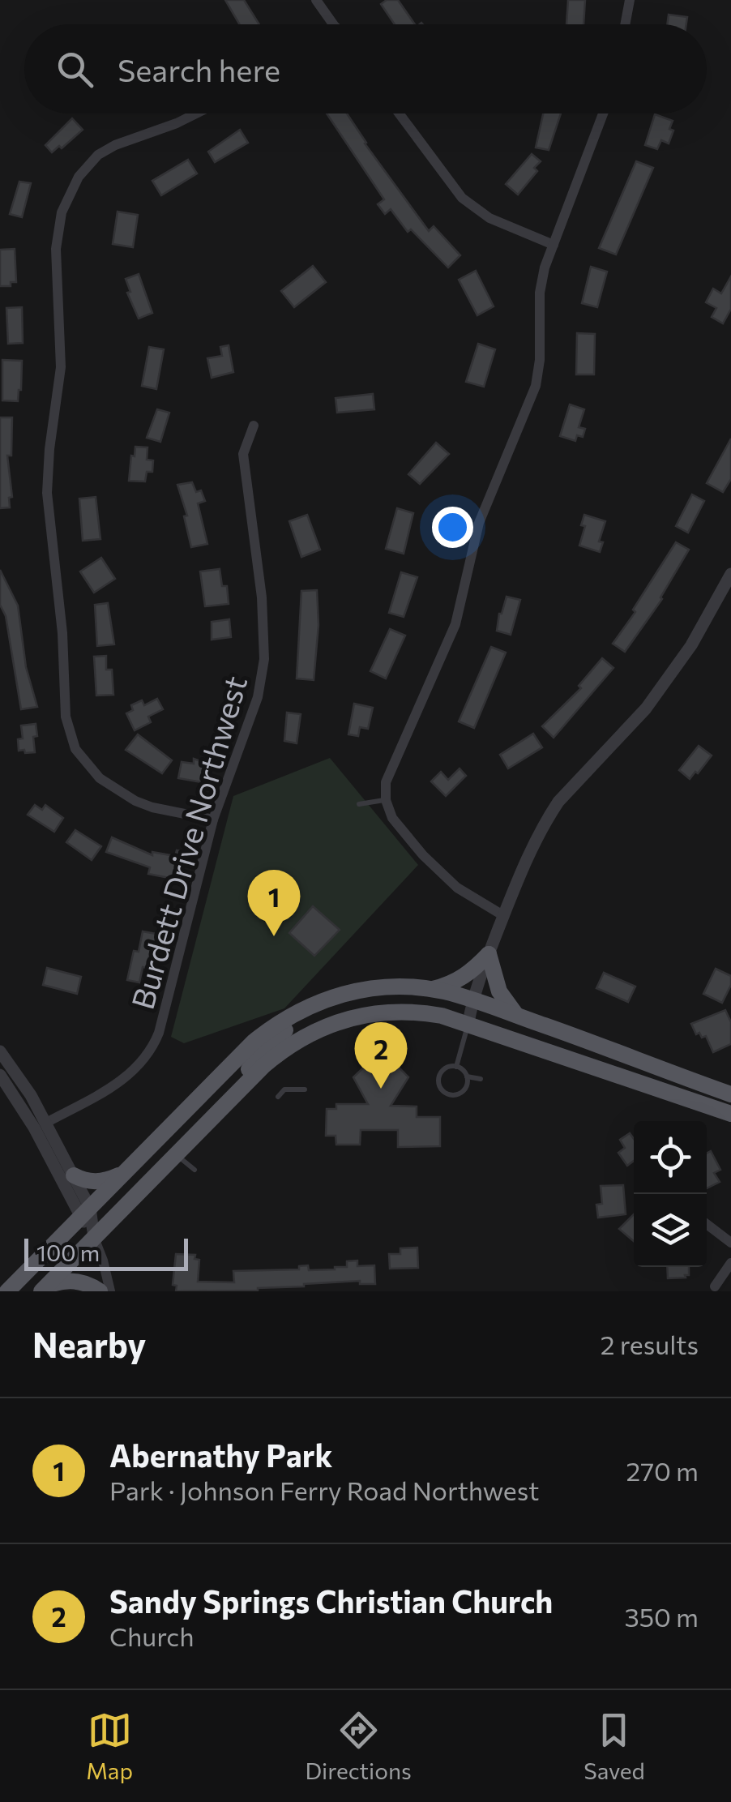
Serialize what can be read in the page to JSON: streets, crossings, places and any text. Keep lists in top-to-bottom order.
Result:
{
  "streets": {
    "street": ["Burdett Drive Northwest"]
  },
  "scale_bar": "100 m",
  "page": {
    "search": "Search here",
    "pins": ["1", "2"],
    "scale": "100 m",
    "heading": ["Nearby", "2 results"],
    "list": [
      {
        "mark": "1",
        "name": "Abernathy Park",
        "note": "Park · Johnson Ferry Road Northwest",
        "value": "270 m"
      },
      {
        "mark": "2",
        "name": "Sandy Springs Christian Church",
        "note": "Church",
        "value": "350 m"
      }
    ],
    "nav": ["Map", "Directions", "Saved"]
  }
}
